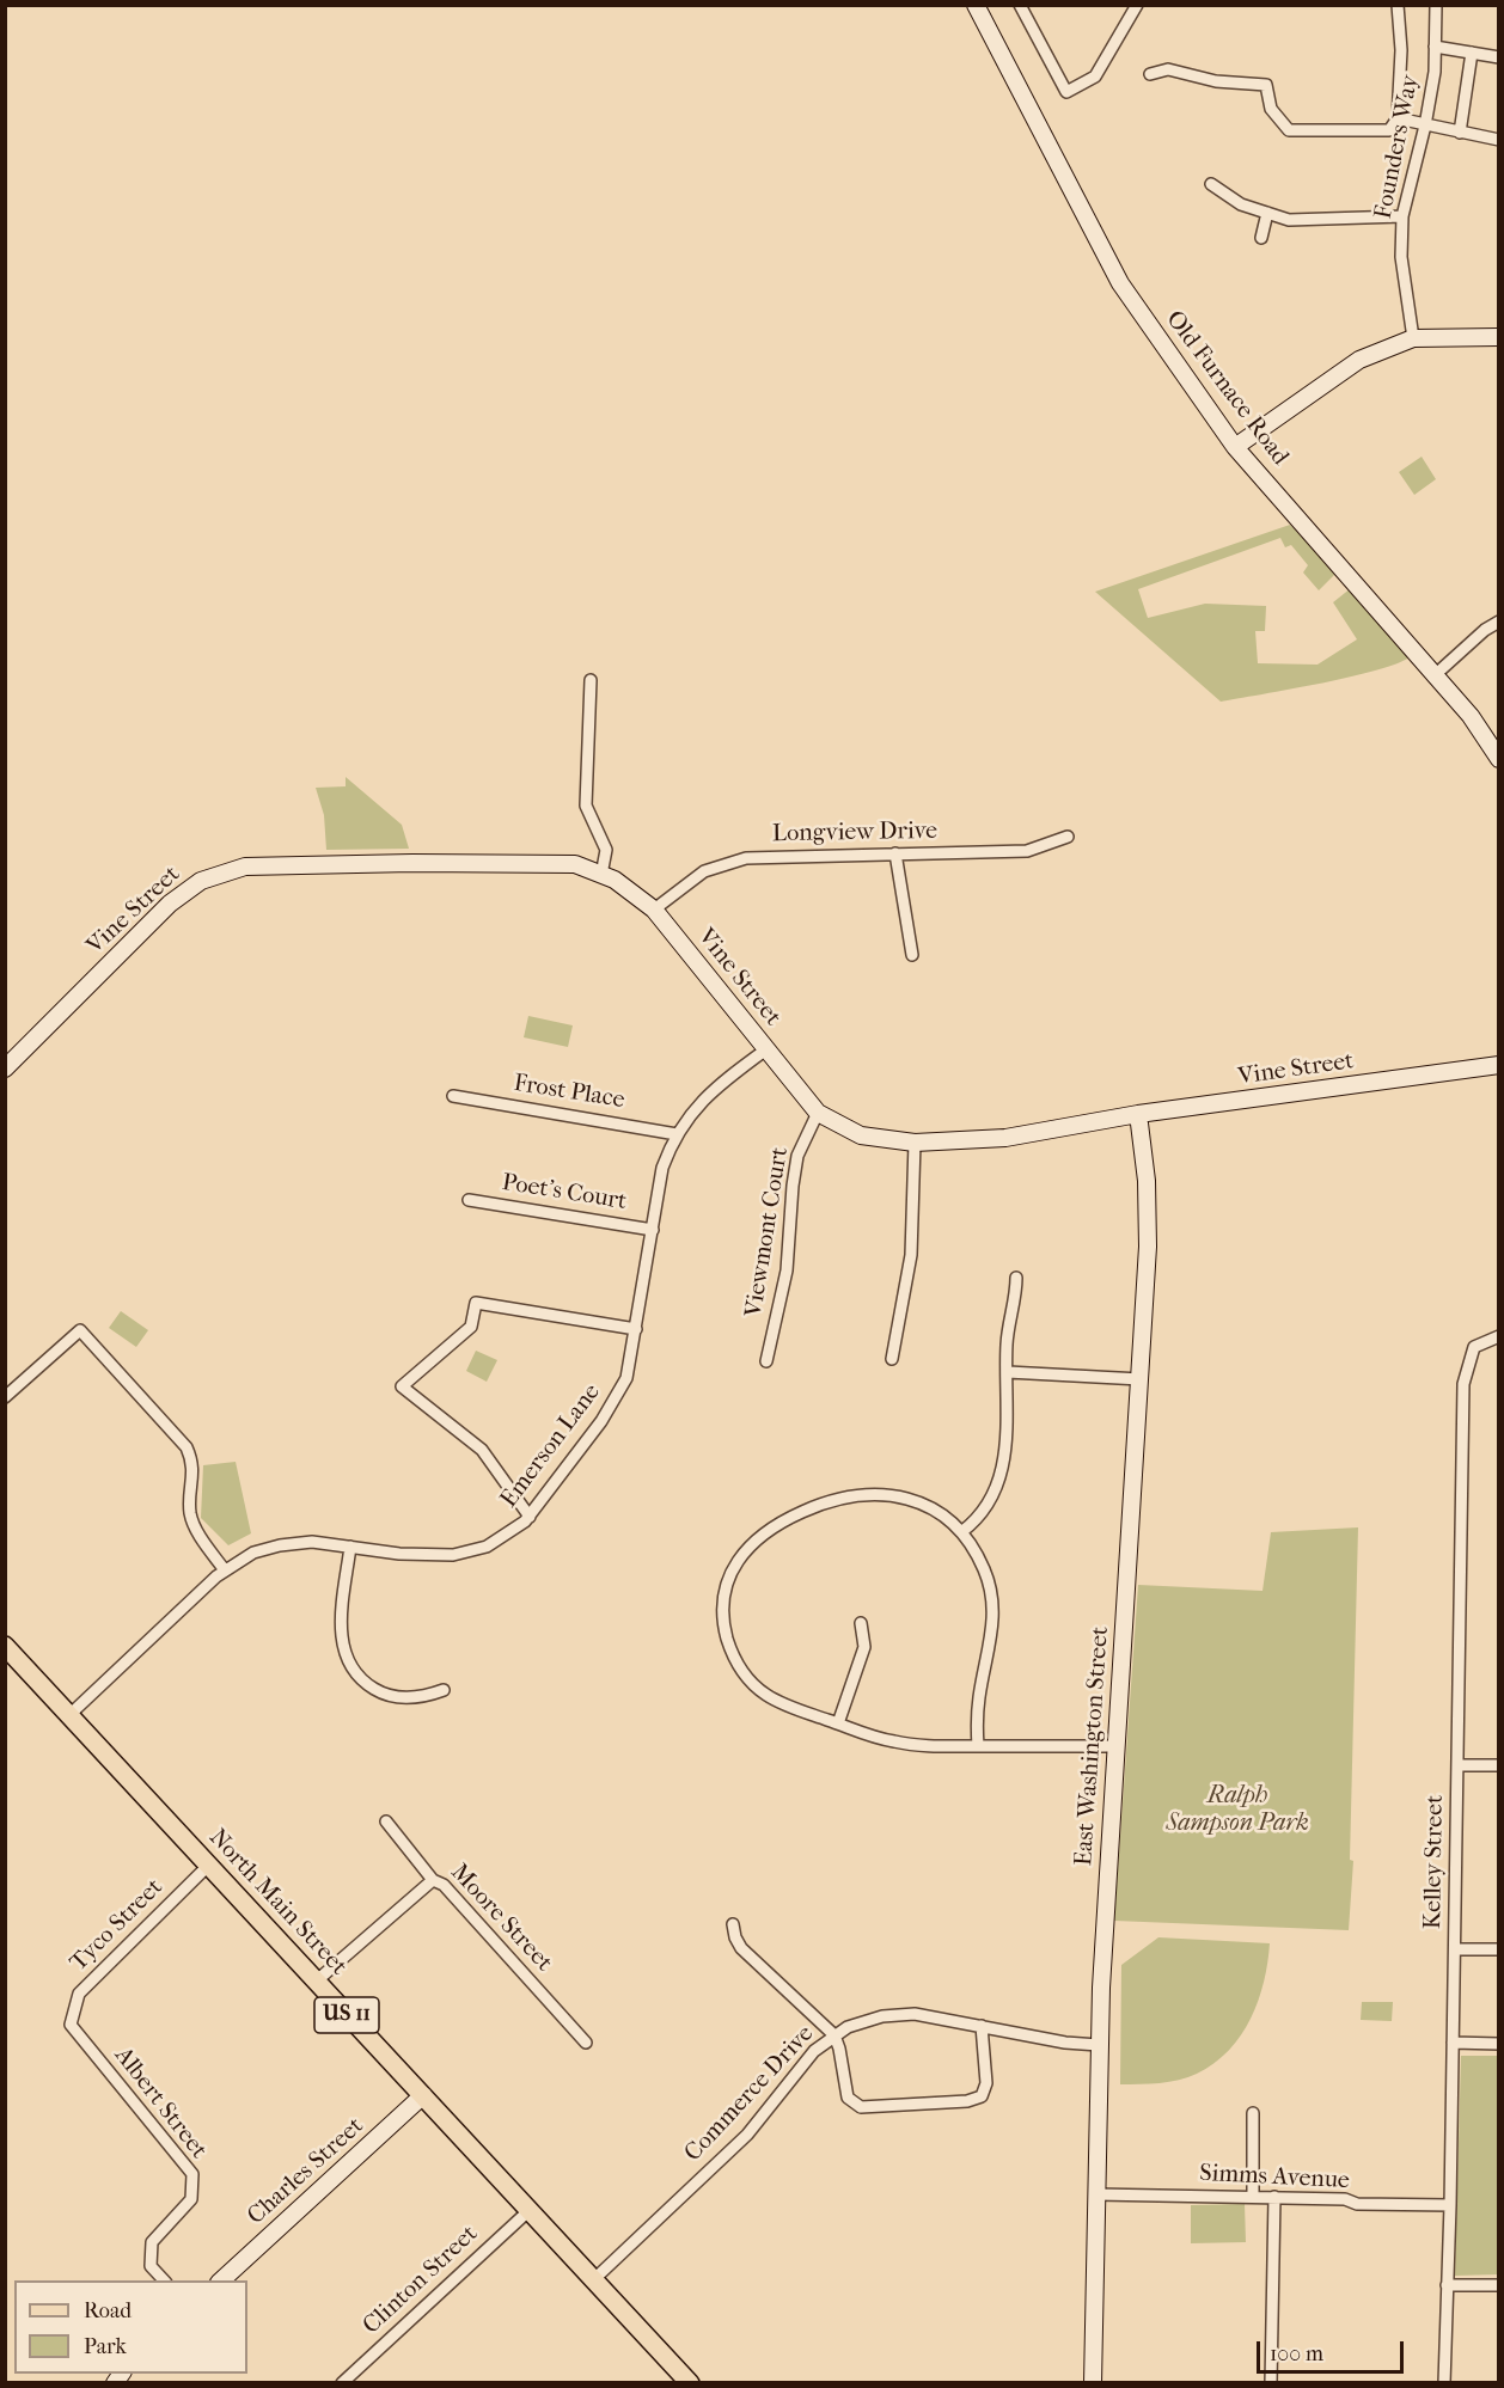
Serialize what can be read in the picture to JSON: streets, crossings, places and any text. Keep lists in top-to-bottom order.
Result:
{
  "streets": {
    "main road": ["North Main Street", "US 11"],
    "street": [
      "Founders Way",
      "Old Furnace Road",
      "Longview Drive",
      "Vine Street",
      "Frost Place",
      "Poet's Court",
      "Viewmont Court",
      "Emerson Lane",
      "East Washington Street",
      "Kelley Street",
      "Moore Street",
      "Tyco Street",
      "Commerce Drive",
      "Albert Street",
      "Charles Street",
      "Simms Avenue",
      "Clinton Street"
    ]
  },
  "crossings": [
    ["Longview Drive", "Vine Street"],
    ["Vine Street", "Viewmont Court"],
    ["Vine Street", "Emerson Lane"],
    ["Vine Street", "East Washington Street"],
    ["Frost Place", "Emerson Lane"],
    ["Poet's Court", "Emerson Lane"],
    ["Emerson Lane", "North Main Street"],
    ["East Washington Street", "Commerce Drive"],
    ["East Washington Street", "Simms Avenue"],
    ["Kelley Street", "Simms Avenue"],
    ["North Main Street", "Tyco Street"],
    ["North Main Street", "Commerce Drive"],
    ["North Main Street", "Charles Street"],
    ["North Main Street", "Clinton Street"],
    ["Tyco Street", "Albert Street"]
  ],
  "parks": ["Ralph Sampson Park"],
  "legend": ["Road", "Park"],
  "scale_bar": "100 m"
}
